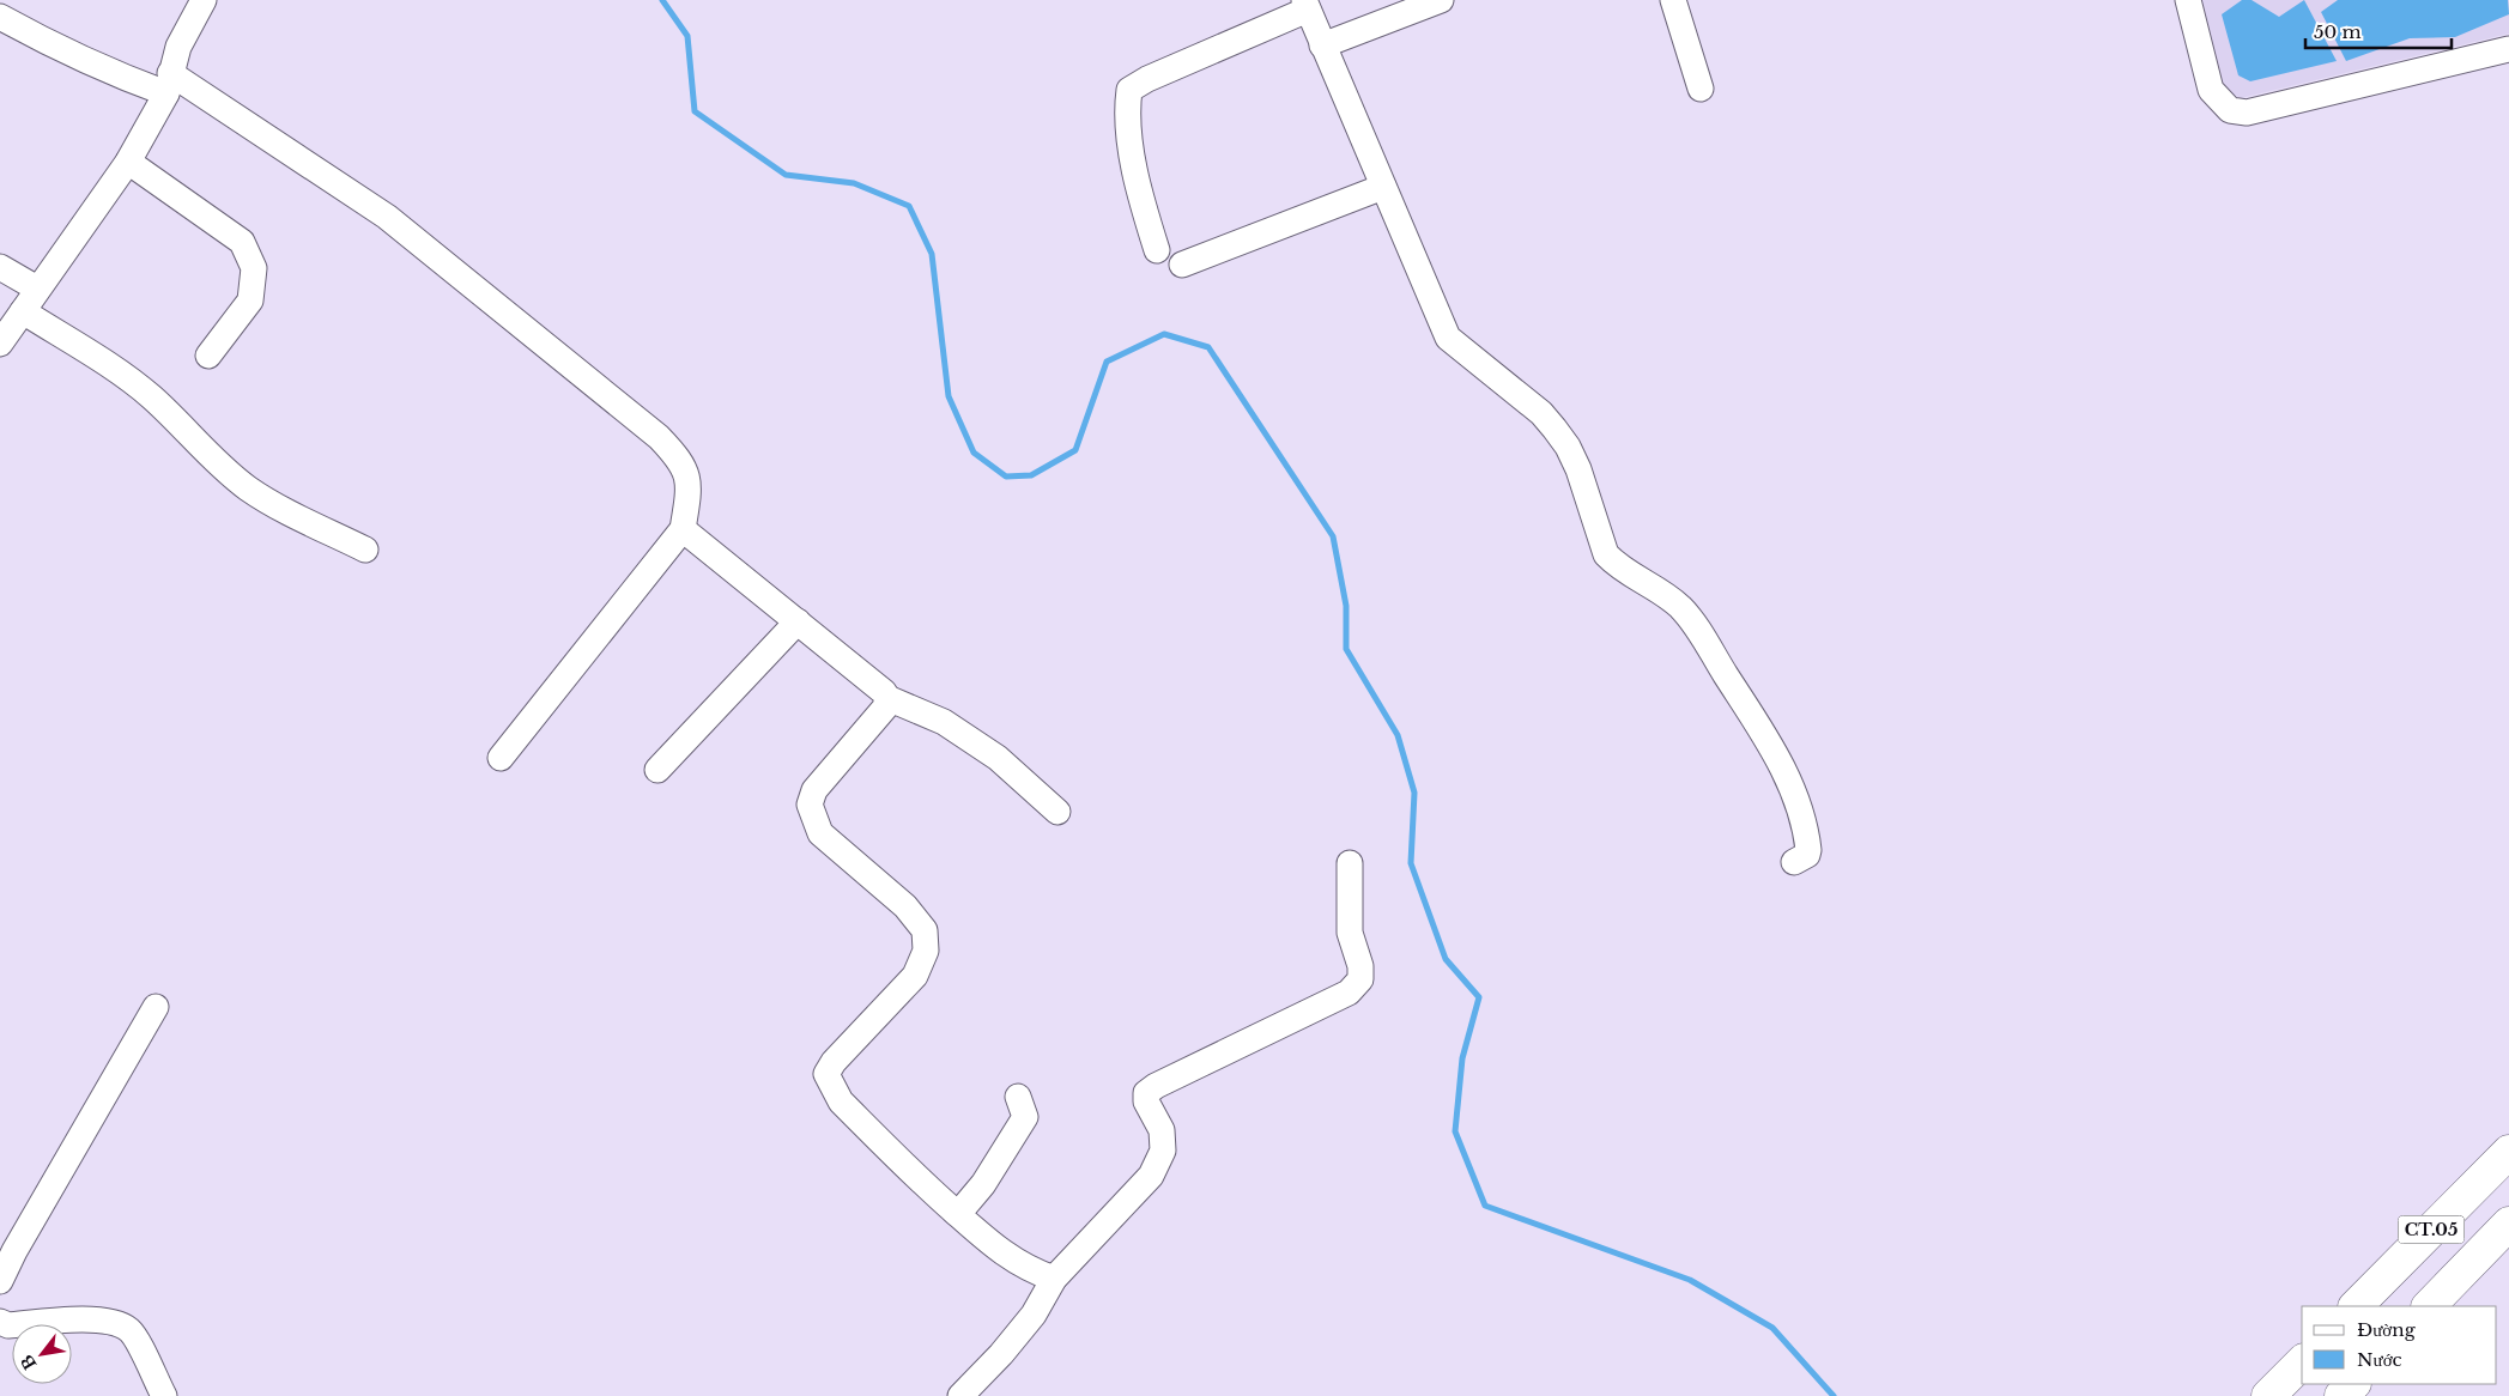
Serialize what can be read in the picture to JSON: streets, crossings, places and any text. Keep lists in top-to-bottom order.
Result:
{
  "streets": {
    "highway": ["CT.05"]
  },
  "legend": ["Đường", "Nước"],
  "scale_bar": "50 m",
  "north": "bottom left"
}
